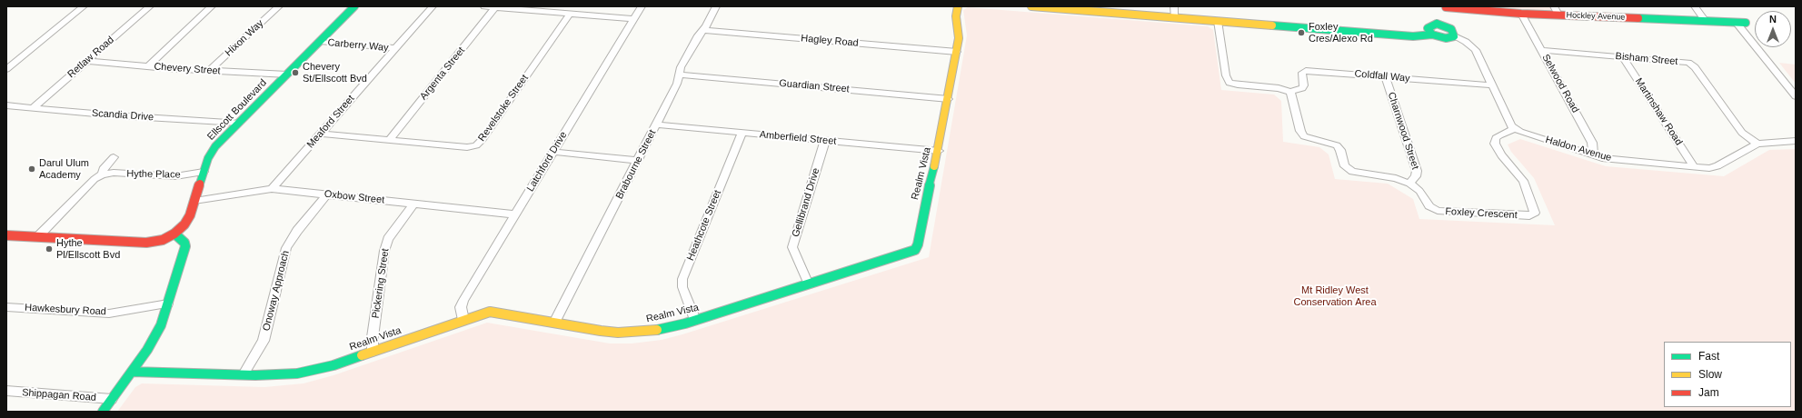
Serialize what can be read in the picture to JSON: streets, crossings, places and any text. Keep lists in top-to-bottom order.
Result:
{
  "streets": {
    "street": [
      "Hockley Avenue",
      "Hixon Way",
      "Hagley Road",
      "Carberry Way",
      "Retlaw Road",
      "Bisham Street",
      "Chevery Street",
      "Argenta Street",
      "Coldfall Way",
      "Selwood Road",
      "Guardian Street",
      "Revelstoke Street",
      "Ellscott Boulevard",
      "Martinshaw Road",
      "Scandia Drive",
      "Meaford Street",
      "Charnwood Street",
      "Amberfield Street",
      "Haldon Avenue",
      "Latchford Drive",
      "Brabourne Street",
      "Realm Vista",
      "Hythe Place",
      "Oxbow Street",
      "Gellibrand Drive",
      "Foxley Crescent",
      "Heathcote Street",
      "Pickering Street",
      "Onoway Approach",
      "Hawkesbury Road",
      "Shippagan Road"
    ]
  },
  "crossings": [
    ["Hockley Avenue", "Selwood Road"],
    ["Hixon Way", "Chevery Street"],
    ["Hagley Road", "Brabourne Street"],
    ["Hagley Road", "Realm Vista"],
    ["Carberry Way", "Ellscott Boulevard"],
    ["Carberry Way", "Meaford Street"],
    ["Retlaw Road", "Chevery Street"],
    ["Retlaw Road", "Scandia Drive"],
    ["Bisham Street", "Selwood Road"],
    ["Bisham Street", "Martinshaw Road"],
    ["Bisham Street", "Haldon Avenue"],
    ["Chevery Street", "Ellscott Boulevard"],
    ["Argenta Street", "Revelstoke Street"],
    ["Coldfall Way", "Charnwood Street"],
    ["Coldfall Way", "Foxley Crescent"],
    ["Selwood Road", "Haldon Avenue"],
    ["Guardian Street", "Brabourne Street"],
    ["Guardian Street", "Realm Vista"],
    ["Revelstoke Street", "Meaford Street"],
    ["Ellscott Boulevard", "Scandia Drive"],
    ["Ellscott Boulevard", "Hythe Place"],
    ["Ellscott Boulevard", "Oxbow Street"],
    ["Martinshaw Road", "Haldon Avenue"],
    ["Meaford Street", "Oxbow Street"],
    ["Charnwood Street", "Foxley Crescent"],
    ["Amberfield Street", "Brabourne Street"],
    ["Amberfield Street", "Realm Vista"],
    ["Amberfield Street", "Gellibrand Drive"],
    ["Amberfield Street", "Heathcote Street"],
    ["Haldon Avenue", "Foxley Crescent"],
    ["Latchford Drive", "Realm Vista"],
    ["Latchford Drive", "Oxbow Street"],
    ["Brabourne Street", "Realm Vista"],
    ["Realm Vista", "Gellibrand Drive"],
    ["Realm Vista", "Heathcote Street"],
    ["Realm Vista", "Pickering Street"],
    ["Realm Vista", "Onoway Approach"],
    ["Oxbow Street", "Pickering Street"],
    ["Oxbow Street", "Onoway Approach"]
  ],
  "parks": ["Mt Ridley West Conservation Area"],
  "places": [
    "Foxley Cres/Alexo Rd",
    "Chevery St/Ellscott Bvd",
    "Darul Ulum Academy",
    "Hythe Pl/Ellscott Bvd"
  ],
  "legend": ["Fast", "Slow", "Jam"],
  "north": "top"
}
